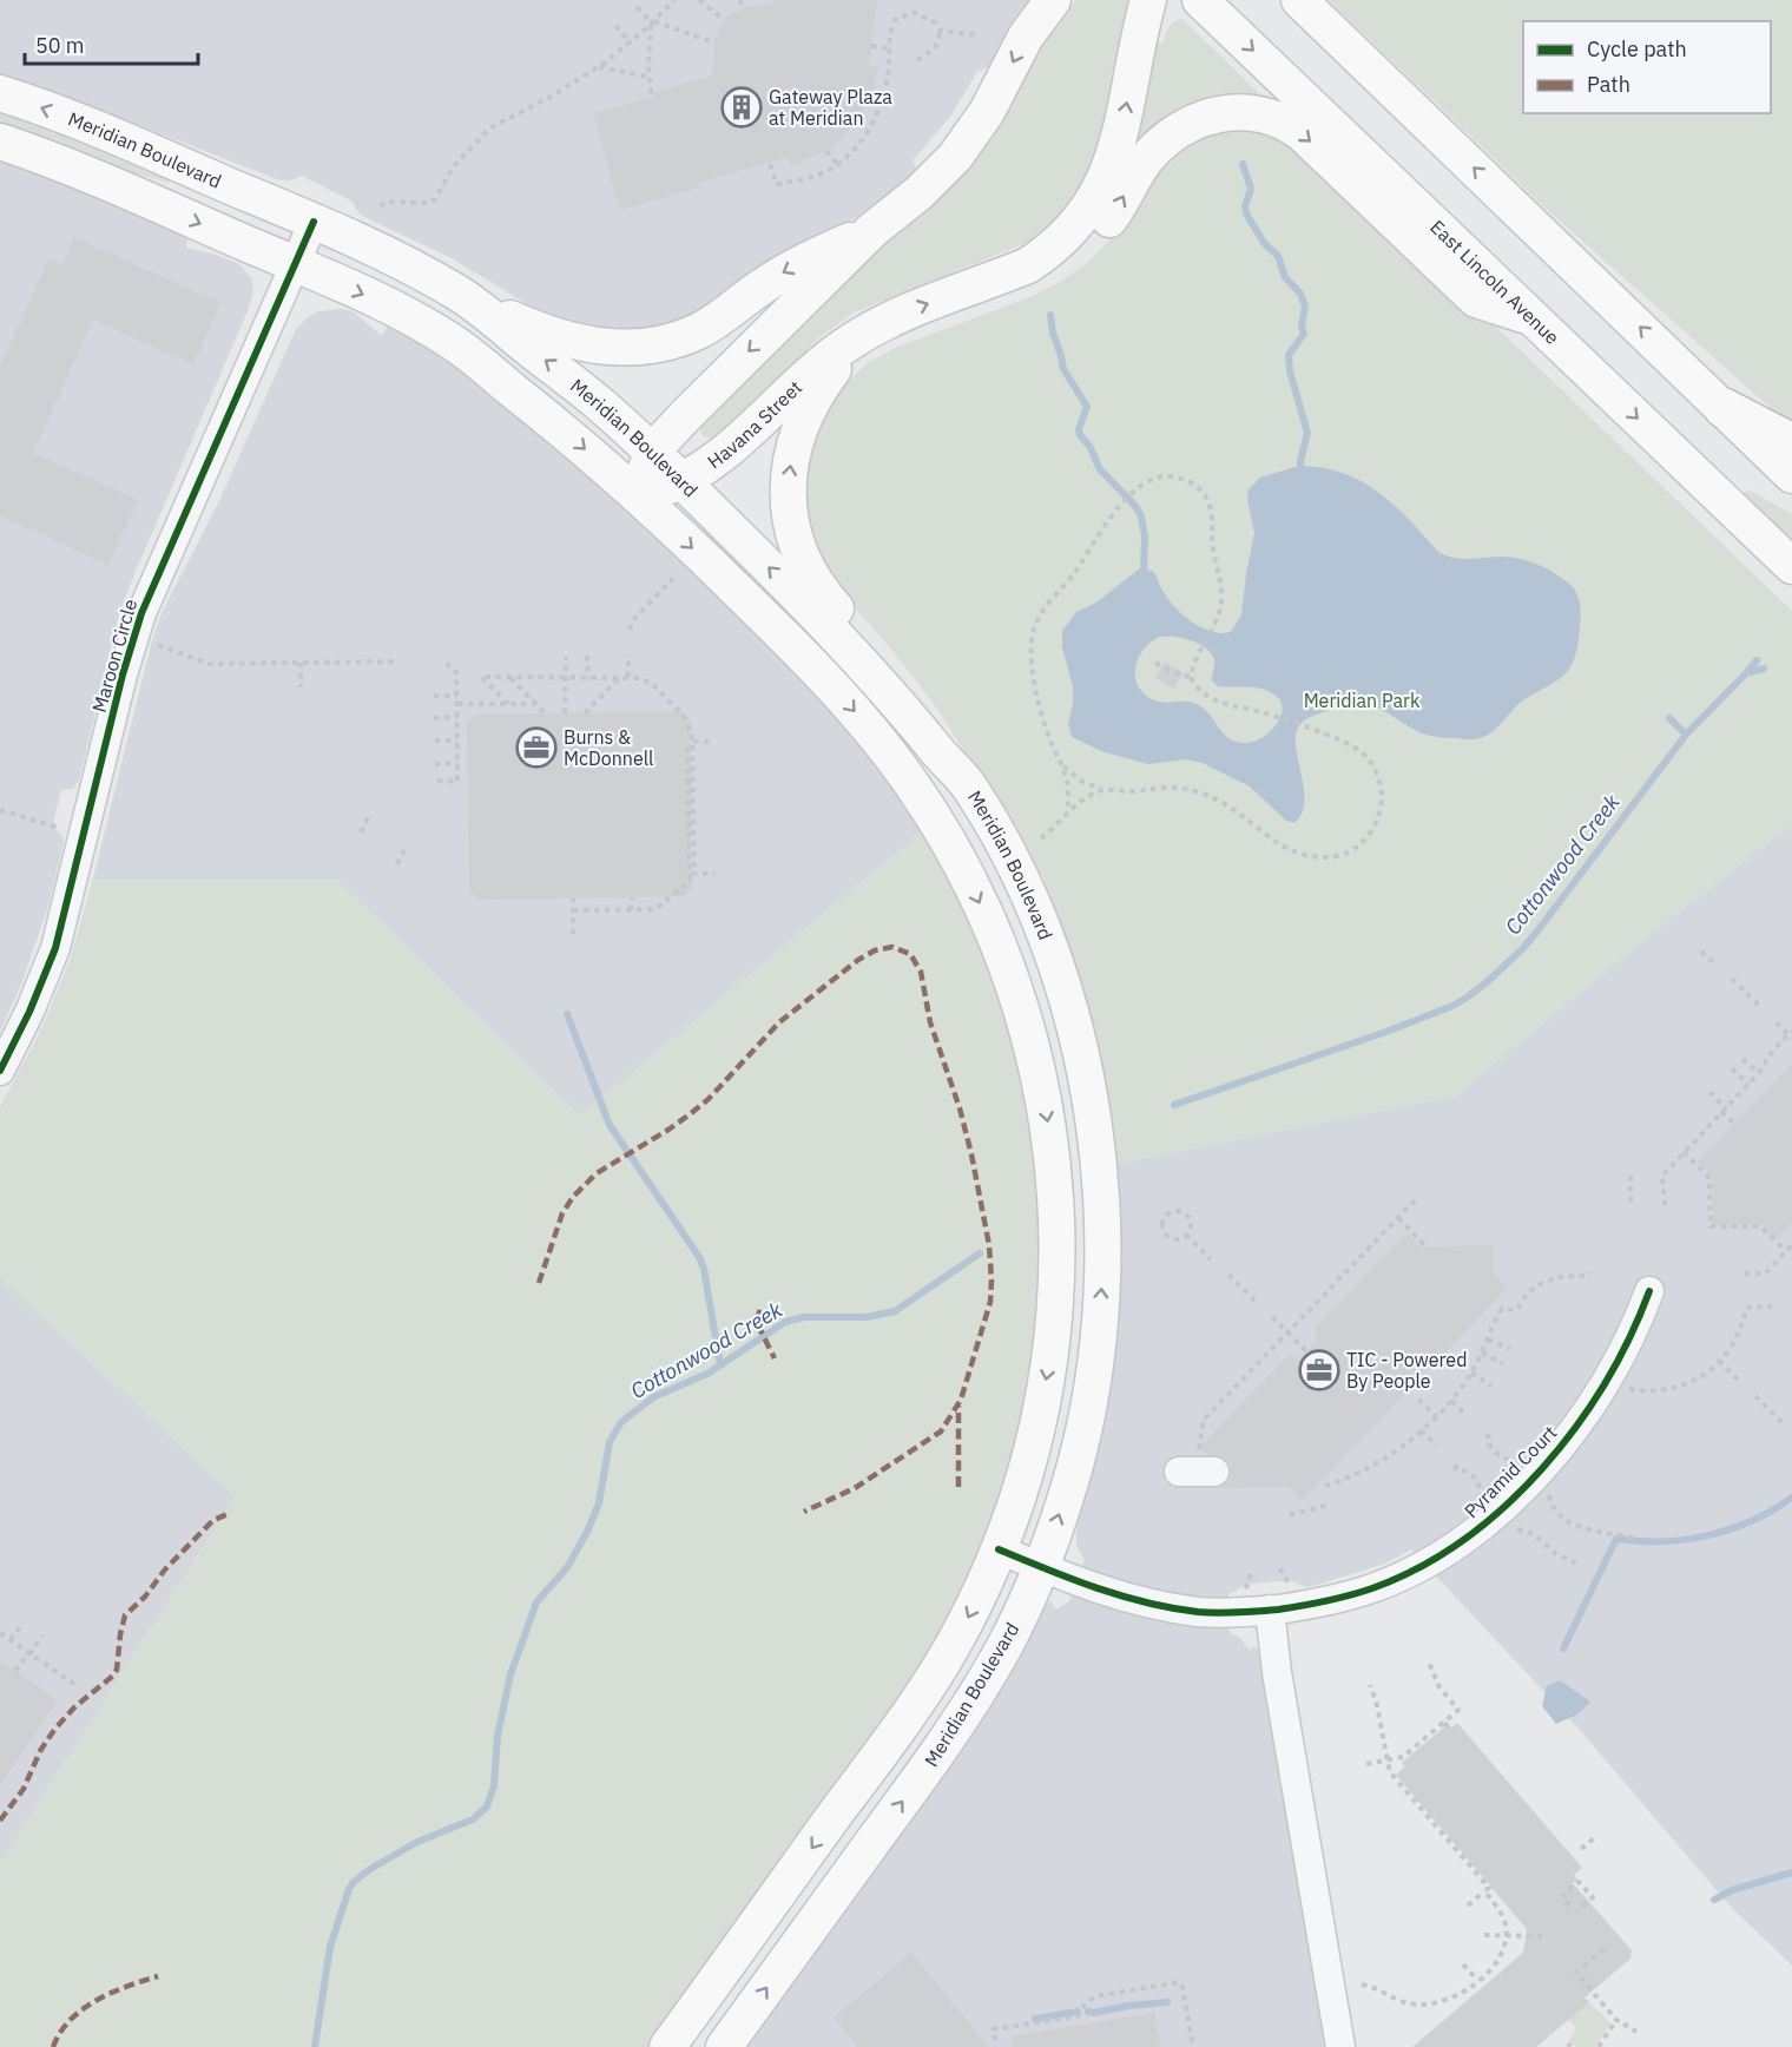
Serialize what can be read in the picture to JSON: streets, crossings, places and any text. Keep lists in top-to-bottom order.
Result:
{
  "streets": {
    "main road": ["Meridian Boulevard", "East Lincoln Avenue", "Havana Street"],
    "street": ["Maroon Circle", "Pyramid Court"]
  },
  "crossings": [
    ["Meridian Boulevard", "Havana Street"],
    ["Meridian Boulevard", "Maroon Circle"],
    ["Meridian Boulevard", "Pyramid Court"]
  ],
  "water": ["Cottonwood Creek"],
  "parks": ["Meridian Park"],
  "places": {
    "building": ["Gateway Plaza at Meridian"],
    "office": ["Burns & McDonnell", "TIC - Powered By People"]
  },
  "legend": ["Cycle path", "Path"],
  "scale_bar": "50 m"
}
